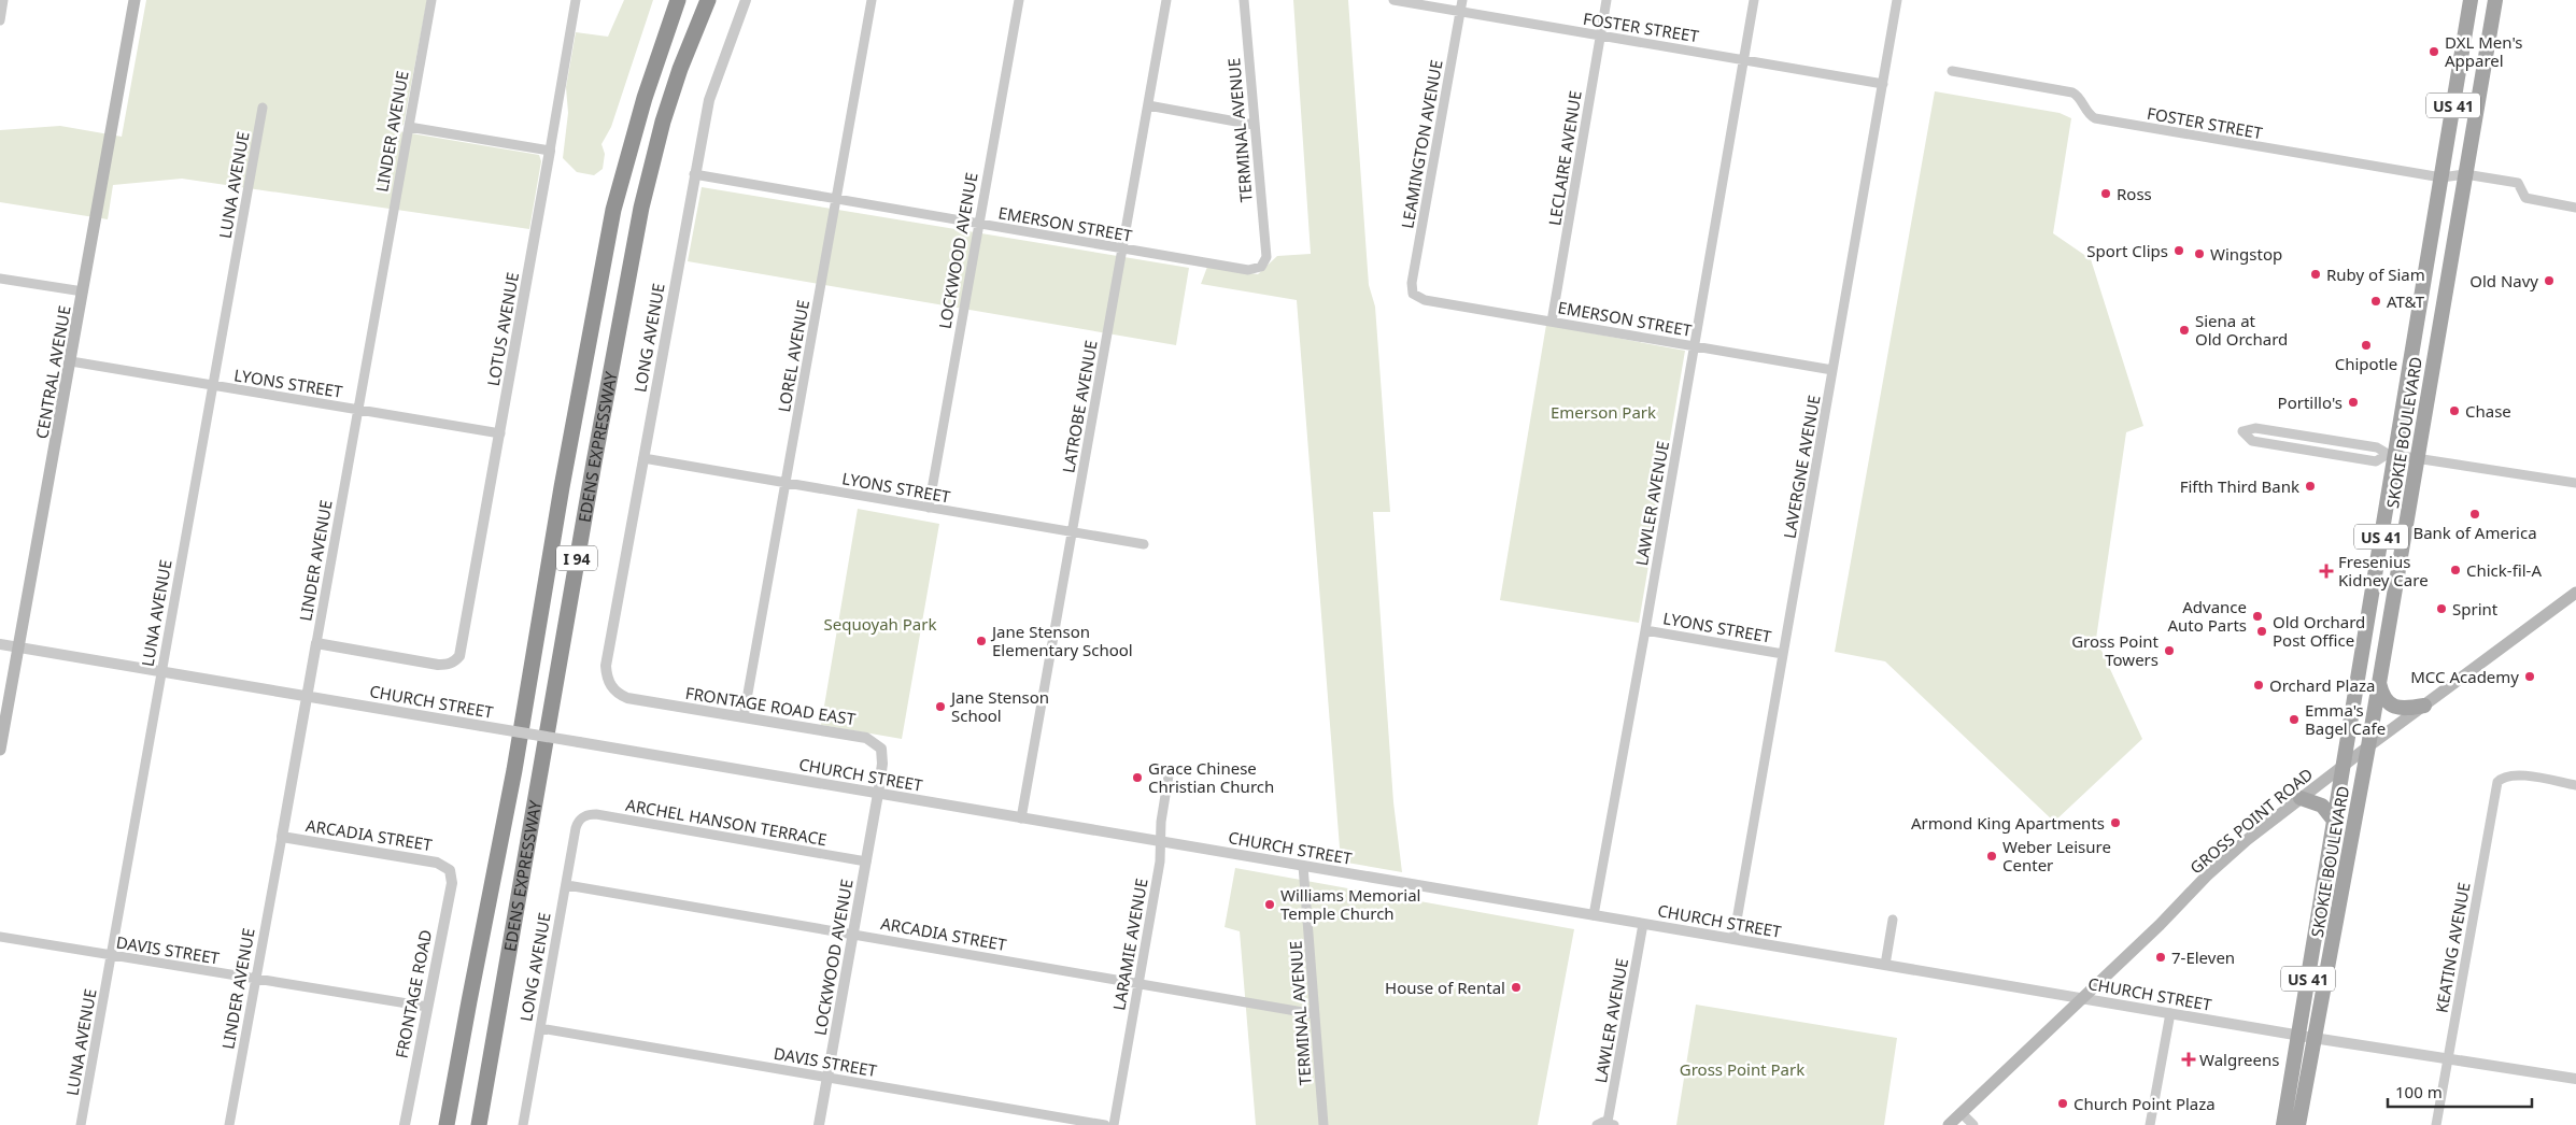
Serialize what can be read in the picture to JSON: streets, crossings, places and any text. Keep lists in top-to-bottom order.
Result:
{
  "streets": {
    "highway": ["EDENS EXPRESSWAY", "I 94"],
    "main road": [
      "US 41",
      "CENTRAL AVENUE",
      "SKOKIE BOULEVARD",
      "GROSS POINT ROAD"
    ],
    "street": [
      "FOSTER STREET",
      "TERMINAL AVENUE",
      "LINDER AVENUE",
      "LEAMINGTON AVENUE",
      "LECLAIRE AVENUE",
      "LUNA AVENUE",
      "EMERSON STREET",
      "LOCKWOOD AVENUE",
      "LOTUS AVENUE",
      "LONG AVENUE",
      "LOREL AVENUE",
      "LYONS STREET",
      "LATROBE AVENUE",
      "LAVERGNE AVENUE",
      "LAWLER AVENUE",
      "CHURCH STREET",
      "FRONTAGE ROAD EAST",
      "ARCHEL HANSON TERRACE",
      "ARCADIA STREET",
      "LARAMIE AVENUE",
      "KEATING AVENUE",
      "DAVIS STREET",
      "FRONTAGE ROAD"
    ]
  },
  "crossings": [
    ["FOSTER STREET", "LEAMINGTON AVENUE"],
    ["FOSTER STREET", "LECLAIRE AVENUE"],
    ["FOSTER STREET", "SKOKIE BOULEVARD"],
    ["FOSTER STREET", "LAVERGNE AVENUE"],
    ["FOSTER STREET", "LAWLER AVENUE"],
    ["TERMINAL AVENUE", "EMERSON STREET"],
    ["TERMINAL AVENUE", "CHURCH STREET"],
    ["TERMINAL AVENUE", "ARCADIA STREET"],
    ["LINDER AVENUE", "LOTUS AVENUE"],
    ["LINDER AVENUE", "LYONS STREET"],
    ["LINDER AVENUE", "CHURCH STREET"],
    ["LINDER AVENUE", "ARCADIA STREET"],
    ["LINDER AVENUE", "DAVIS STREET"],
    ["LEAMINGTON AVENUE", "EMERSON STREET"],
    ["LECLAIRE AVENUE", "EMERSON STREET"],
    ["LUNA AVENUE", "LYONS STREET"],
    ["LUNA AVENUE", "CHURCH STREET"],
    ["LUNA AVENUE", "DAVIS STREET"],
    ["EMERSON STREET", "LOCKWOOD AVENUE"],
    ["EMERSON STREET", "LONG AVENUE"],
    ["EMERSON STREET", "LOREL AVENUE"],
    ["EMERSON STREET", "LATROBE AVENUE"],
    ["EMERSON STREET", "LAVERGNE AVENUE"],
    ["EMERSON STREET", "LAWLER AVENUE"],
    ["LOCKWOOD AVENUE", "LYONS STREET"],
    ["LOCKWOOD AVENUE", "CHURCH STREET"],
    ["LOCKWOOD AVENUE", "FRONTAGE ROAD EAST"],
    ["LOCKWOOD AVENUE", "ARCHEL HANSON TERRACE"],
    ["LOCKWOOD AVENUE", "ARCADIA STREET"],
    ["LOCKWOOD AVENUE", "DAVIS STREET"],
    ["LOTUS AVENUE", "LYONS STREET"],
    ["LONG AVENUE", "LYONS STREET"],
    ["LONG AVENUE", "FRONTAGE ROAD EAST"],
    ["LONG AVENUE", "ARCHEL HANSON TERRACE"],
    ["LONG AVENUE", "ARCADIA STREET"],
    ["LONG AVENUE", "DAVIS STREET"],
    ["LOREL AVENUE", "LYONS STREET"],
    ["LOREL AVENUE", "FRONTAGE ROAD EAST"],
    ["CENTRAL AVENUE", "LYONS STREET"],
    ["CENTRAL AVENUE", "CHURCH STREET"],
    ["LYONS STREET", "LATROBE AVENUE"],
    ["LYONS STREET", "LAVERGNE AVENUE"],
    ["LYONS STREET", "LAWLER AVENUE"],
    ["LATROBE AVENUE", "CHURCH STREET"],
    ["SKOKIE BOULEVARD", "CHURCH STREET"],
    ["SKOKIE BOULEVARD", "GROSS POINT ROAD"],
    ["LAVERGNE AVENUE", "CHURCH STREET"],
    ["LAWLER AVENUE", "CHURCH STREET"],
    ["CHURCH STREET", "FRONTAGE ROAD EAST"],
    ["CHURCH STREET", "GROSS POINT ROAD"],
    ["CHURCH STREET", "LARAMIE AVENUE"],
    ["CHURCH STREET", "KEATING AVENUE"],
    ["ARCADIA STREET", "LARAMIE AVENUE"],
    ["ARCADIA STREET", "FRONTAGE ROAD"],
    ["DAVIS STREET", "FRONTAGE ROAD"]
  ],
  "parks": ["Emerson Park", "Sequoyah Park", "Gross Point Park"],
  "places": {
    "other": [
      "DXL Men's Apparel",
      "Ross",
      "Sport Clips",
      "Wingstop",
      "Ruby of Siam",
      "Old Navy",
      "AT&T",
      "Siena at Old Orchard",
      "Chipotle",
      "Portillo's",
      "Chase",
      "Fifth Third Bank",
      "Bank of America",
      "Chick-fil-A",
      "Sprint",
      "Advance Auto Parts",
      "Old Orchard Post Office",
      "Jane Stenson Elementary School",
      "Gross Point Towers",
      "MCC Academy",
      "Orchard Plaza",
      "Jane Stenson School",
      "Emma's Bagel Cafe",
      "Grace Chinese Christian Church",
      "Armond King Apartments",
      "Weber Leisure Center",
      "Williams Memorial Temple Church",
      "7-Eleven",
      "House of Rental",
      "Church Point Plaza"
    ],
    "health": ["Fresenius Kidney Care", "Walgreens"]
  },
  "scale_bar": "100 m"
}
